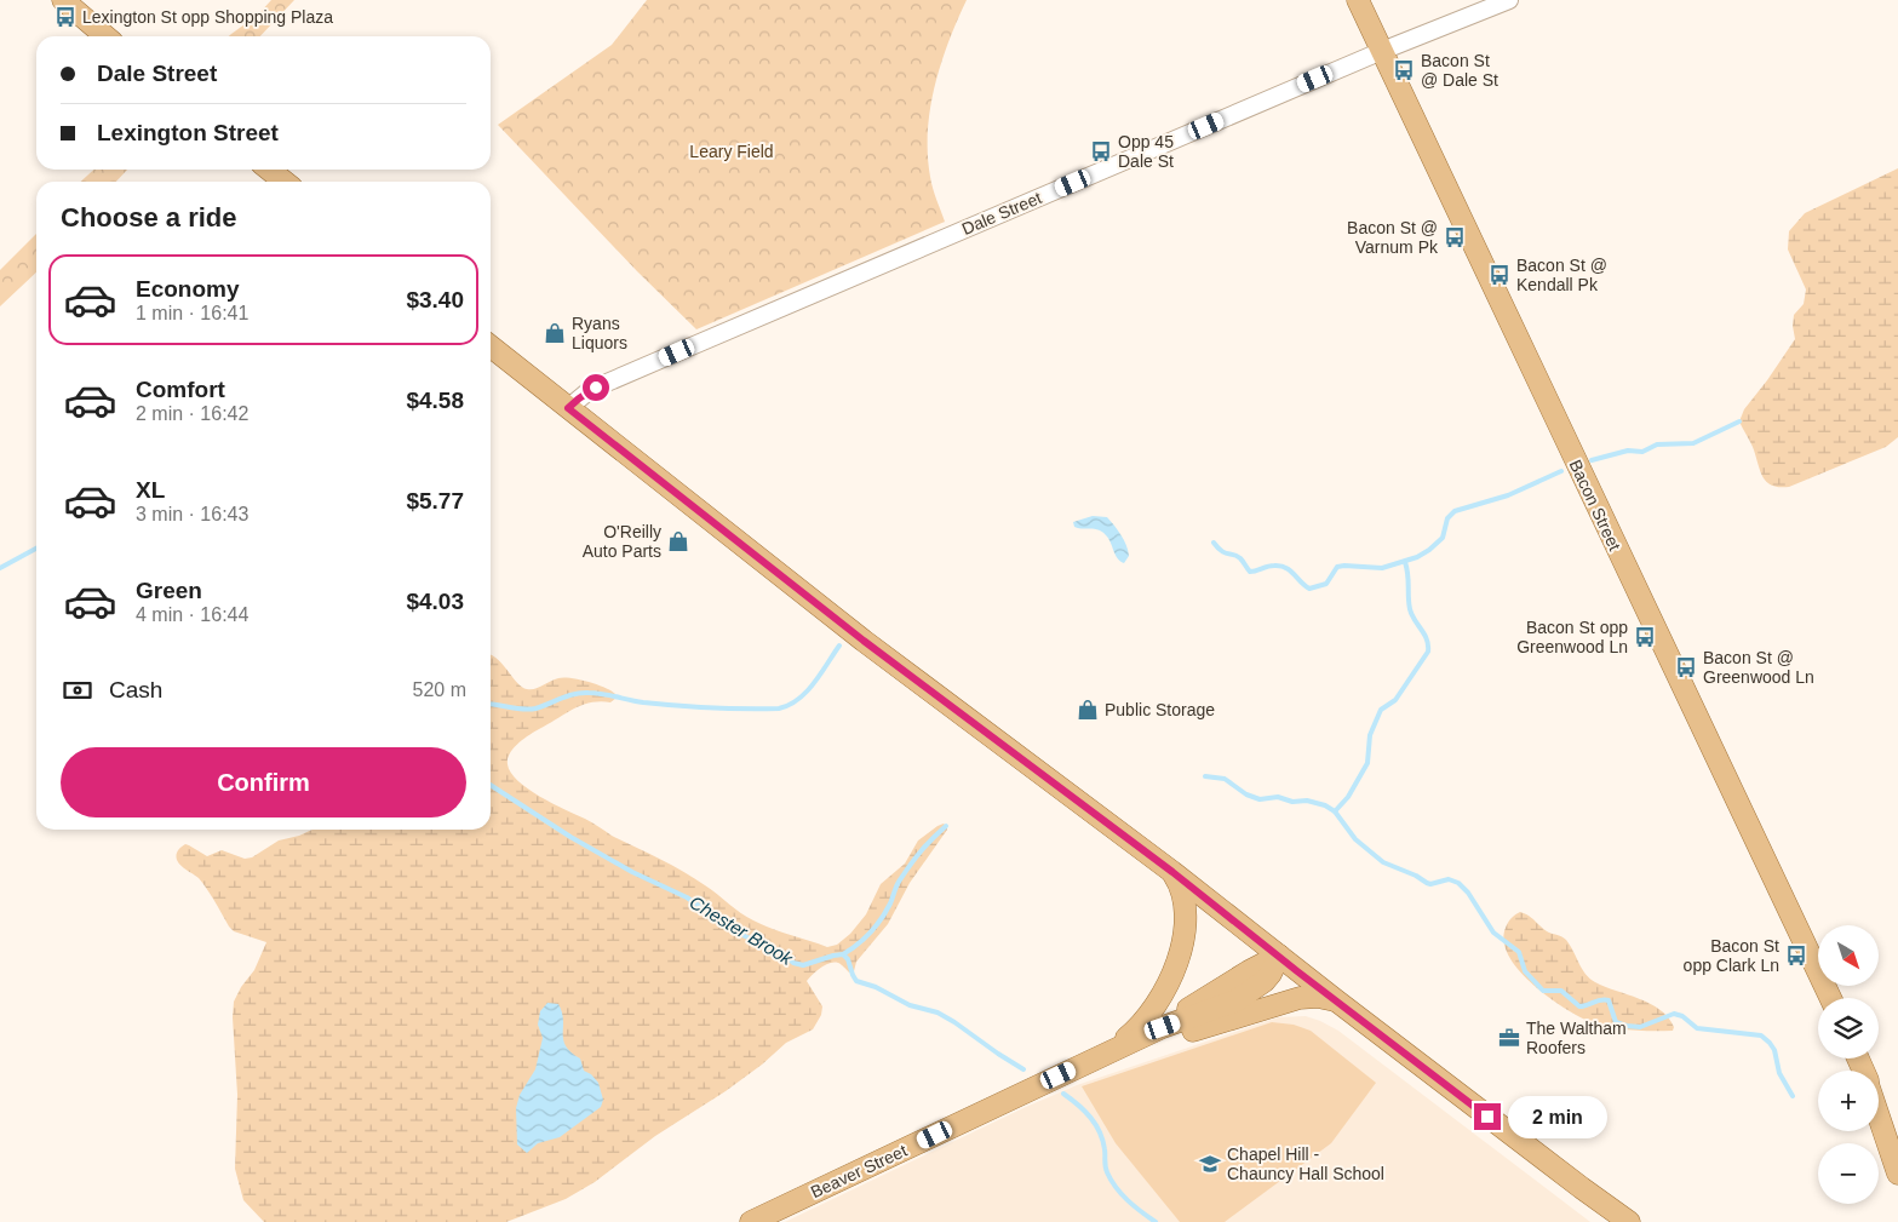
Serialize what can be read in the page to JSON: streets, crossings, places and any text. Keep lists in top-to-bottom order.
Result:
{
  "streets": {
    "main road": ["Bacon Street", "Beaver Street"],
    "street": ["Dale Street"]
  },
  "crossings": [
    ["Dale Street", "Bacon Street"]
  ],
  "water": ["Chester Brook"],
  "parks": ["Leary Field"],
  "places": {
    "bus stop": [
      "Lexington St opp Shopping Plaza",
      "Bacon St @ Dale St",
      "Opp 45 Dale St",
      "Bacon St @ Varnum Pk",
      "Bacon St @ Kendall Pk",
      "Bacon St opp Greenwood Ln",
      "Bacon St @ Greenwood Ln",
      "Bacon St opp Clark Ln"
    ],
    "shop": ["Ryans Liquors", "O'Reilly Auto Parts", "Public Storage"],
    "office": ["The Waltham Roofers"],
    "school or university": ["Chapel Hill - Chauncy Hall School"]
  },
  "north": "bottom right",
  "page": {
    "banner": ["Dale Street", "Lexington Street"],
    "heading": "Choose a ride",
    "list": [
      {
        "name": "Economy",
        "note": "1 min · 16:41",
        "value": "$3.40"
      },
      {
        "name": "Comfort",
        "note": "2 min · 16:42",
        "value": "$4.58"
      },
      {
        "name": "XL",
        "note": "3 min · 16:43",
        "value": "$5.77"
      },
      {
        "name": "Green",
        "note": "4 min · 16:44",
        "value": "$4.03"
      }
    ],
    "pay": ["Cash", "520 m"],
    "buttons": "Confirm",
    "map_buttons": ["+", "−"],
    "bubble": "2 min"
  }
}
